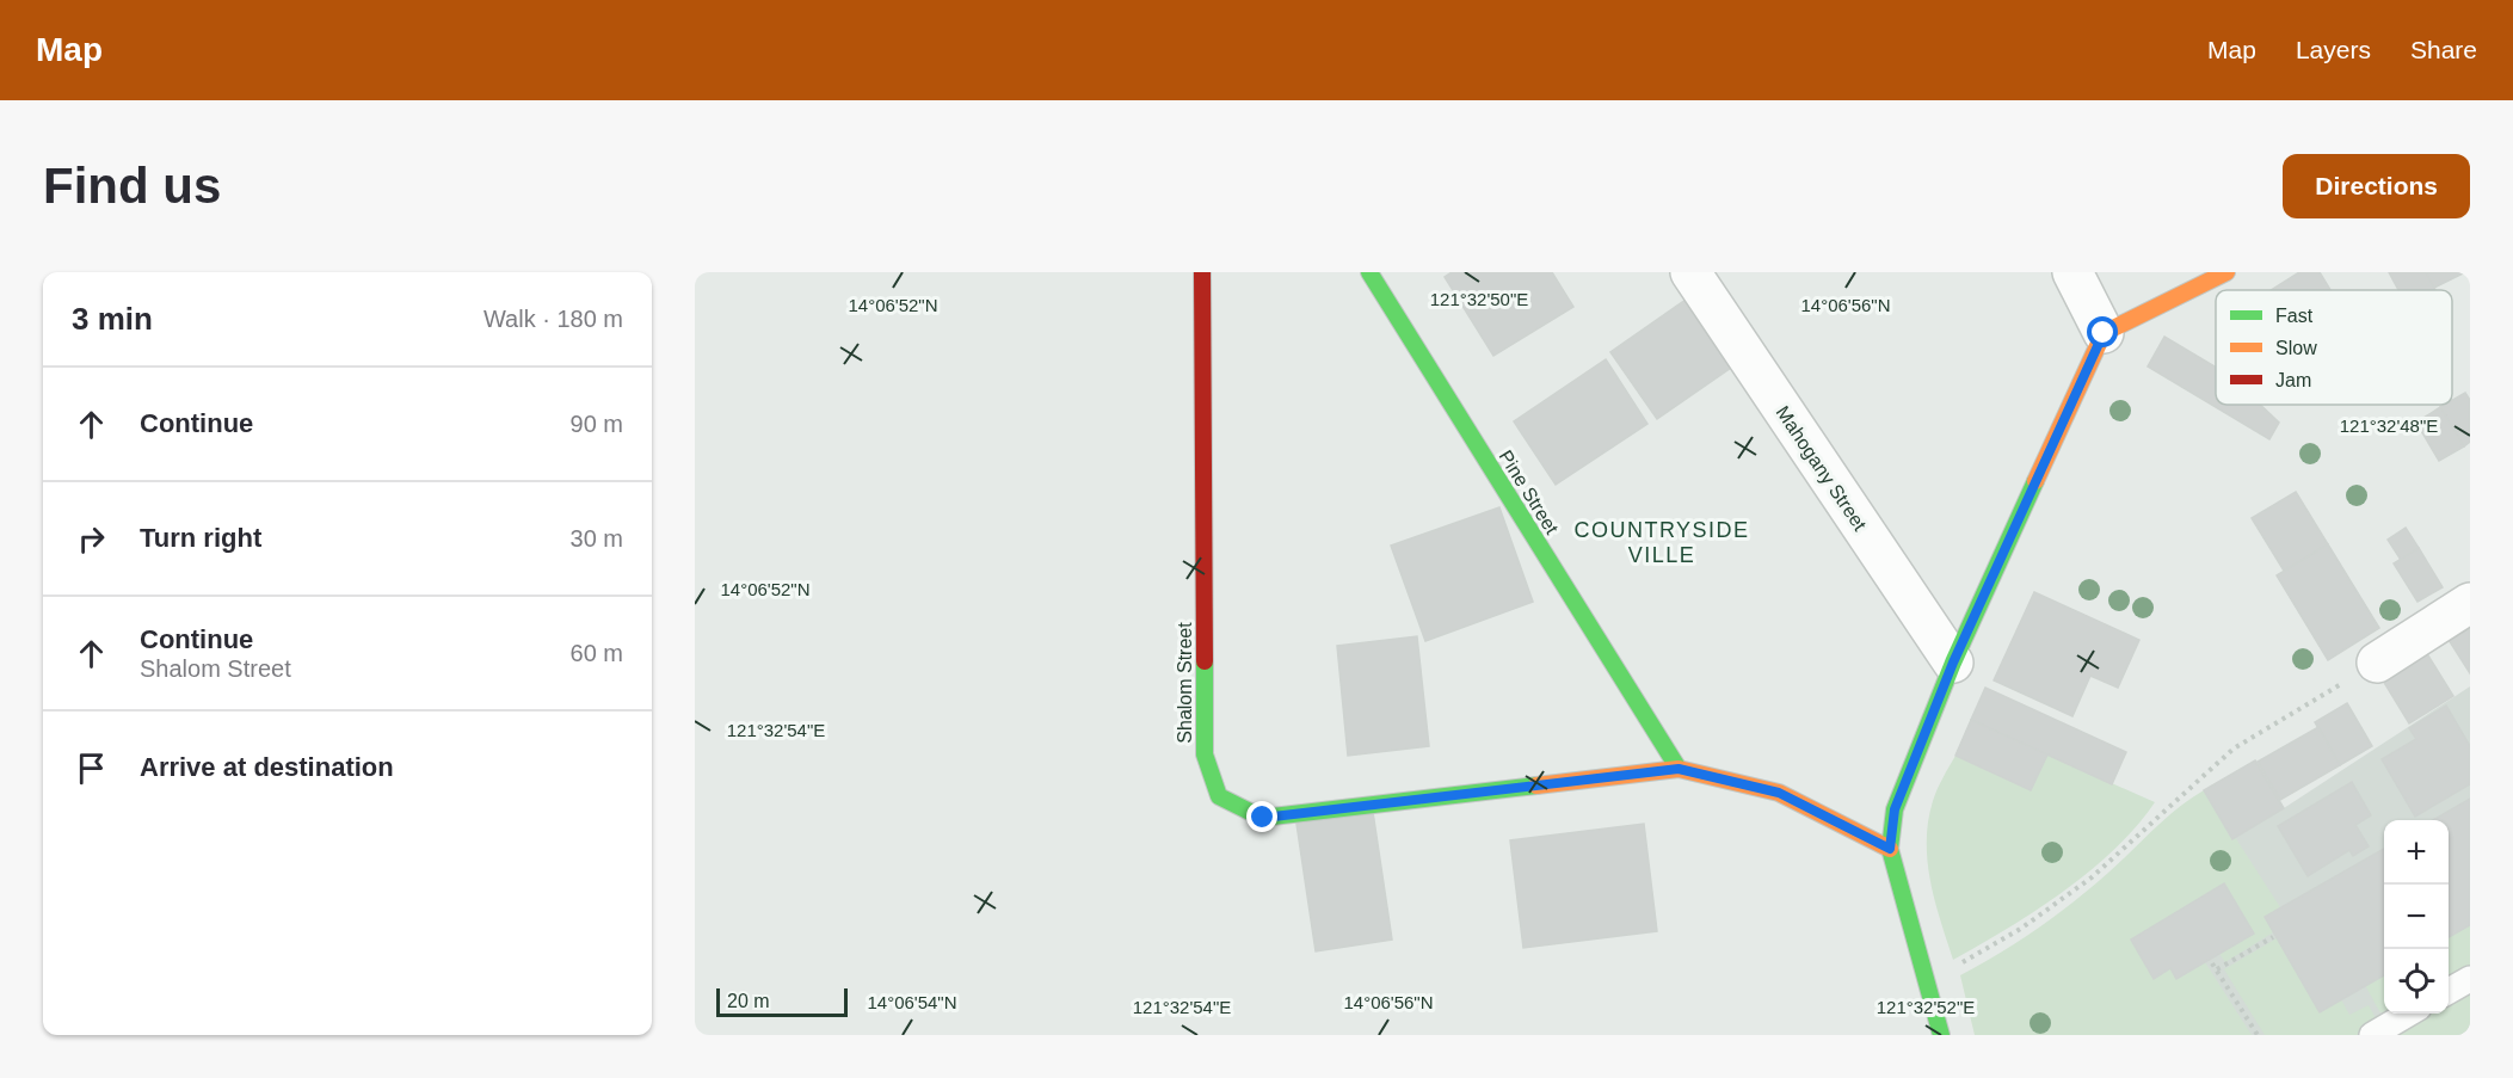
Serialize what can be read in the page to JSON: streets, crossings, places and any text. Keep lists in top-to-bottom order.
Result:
{
  "streets": {
    "street": ["Mahogany Street", "Pine Street", "Shalom Street"]
  },
  "crossings": [
    ["Pine Street", "Shalom Street"]
  ],
  "districts": ["COUNTRYSIDE VILLE"],
  "legend": ["Fast", "Slow", "Jam"],
  "scale_bar": "20 m",
  "page": {
    "header": "Map",
    "nav": ["Map", "Layers", "Share"],
    "buttons": "Directions",
    "title": "Find us",
    "heading": ["3 min", "Walk · 180 m"],
    "list": [
      ["Continue", "90 m"],
      ["Turn right", "30 m"],
      ["Continue", "Shalom Street", "60 m"],
      "Arrive at destination"
    ],
    "map_buttons": ["+", "−"],
    "scale": "20 m"
  },
  "coordinates": [
    "121°32'50\"E",
    "14°06'52\"N",
    "14°06'56\"N",
    "121°32'48\"E",
    "121°32'54\"E",
    "14°06'54\"N",
    "121°32'52\"E"
  ]
}
